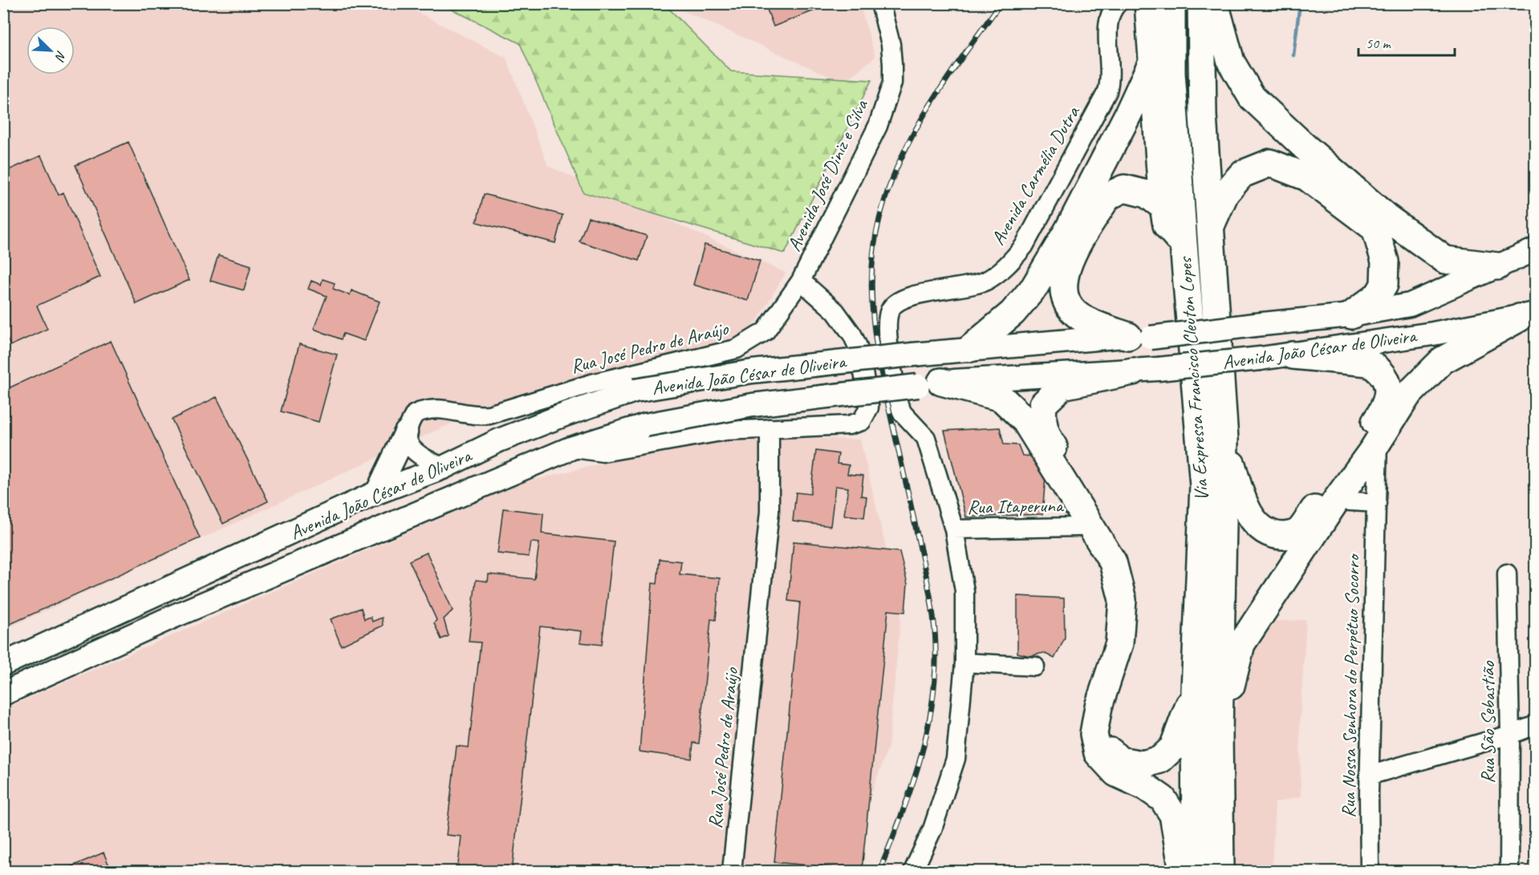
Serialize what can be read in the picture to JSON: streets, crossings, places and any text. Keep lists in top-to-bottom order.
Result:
{
  "streets": {
    "highway": ["Via Expressa Francisco Cleuton Lopes"],
    "main road": ["Avenida João César de Oliveira"],
    "street": [
      "Avenida José Diniz e Silva",
      "Avenida Carmélia Dutra",
      "Rua José Pedro de Araújo",
      "Rua Itaperuna",
      "Rua Nossa Senhora do Perpétuo Socorro",
      "Rua São Sebastião"
    ]
  },
  "crossings": [
    ["Avenida José Diniz e Silva", "Rua José Pedro de Araújo"],
    ["Avenida Carmélia Dutra", "Rua Itaperuna"]
  ],
  "scale_bar": "50 m",
  "north": "bottom right"
}
